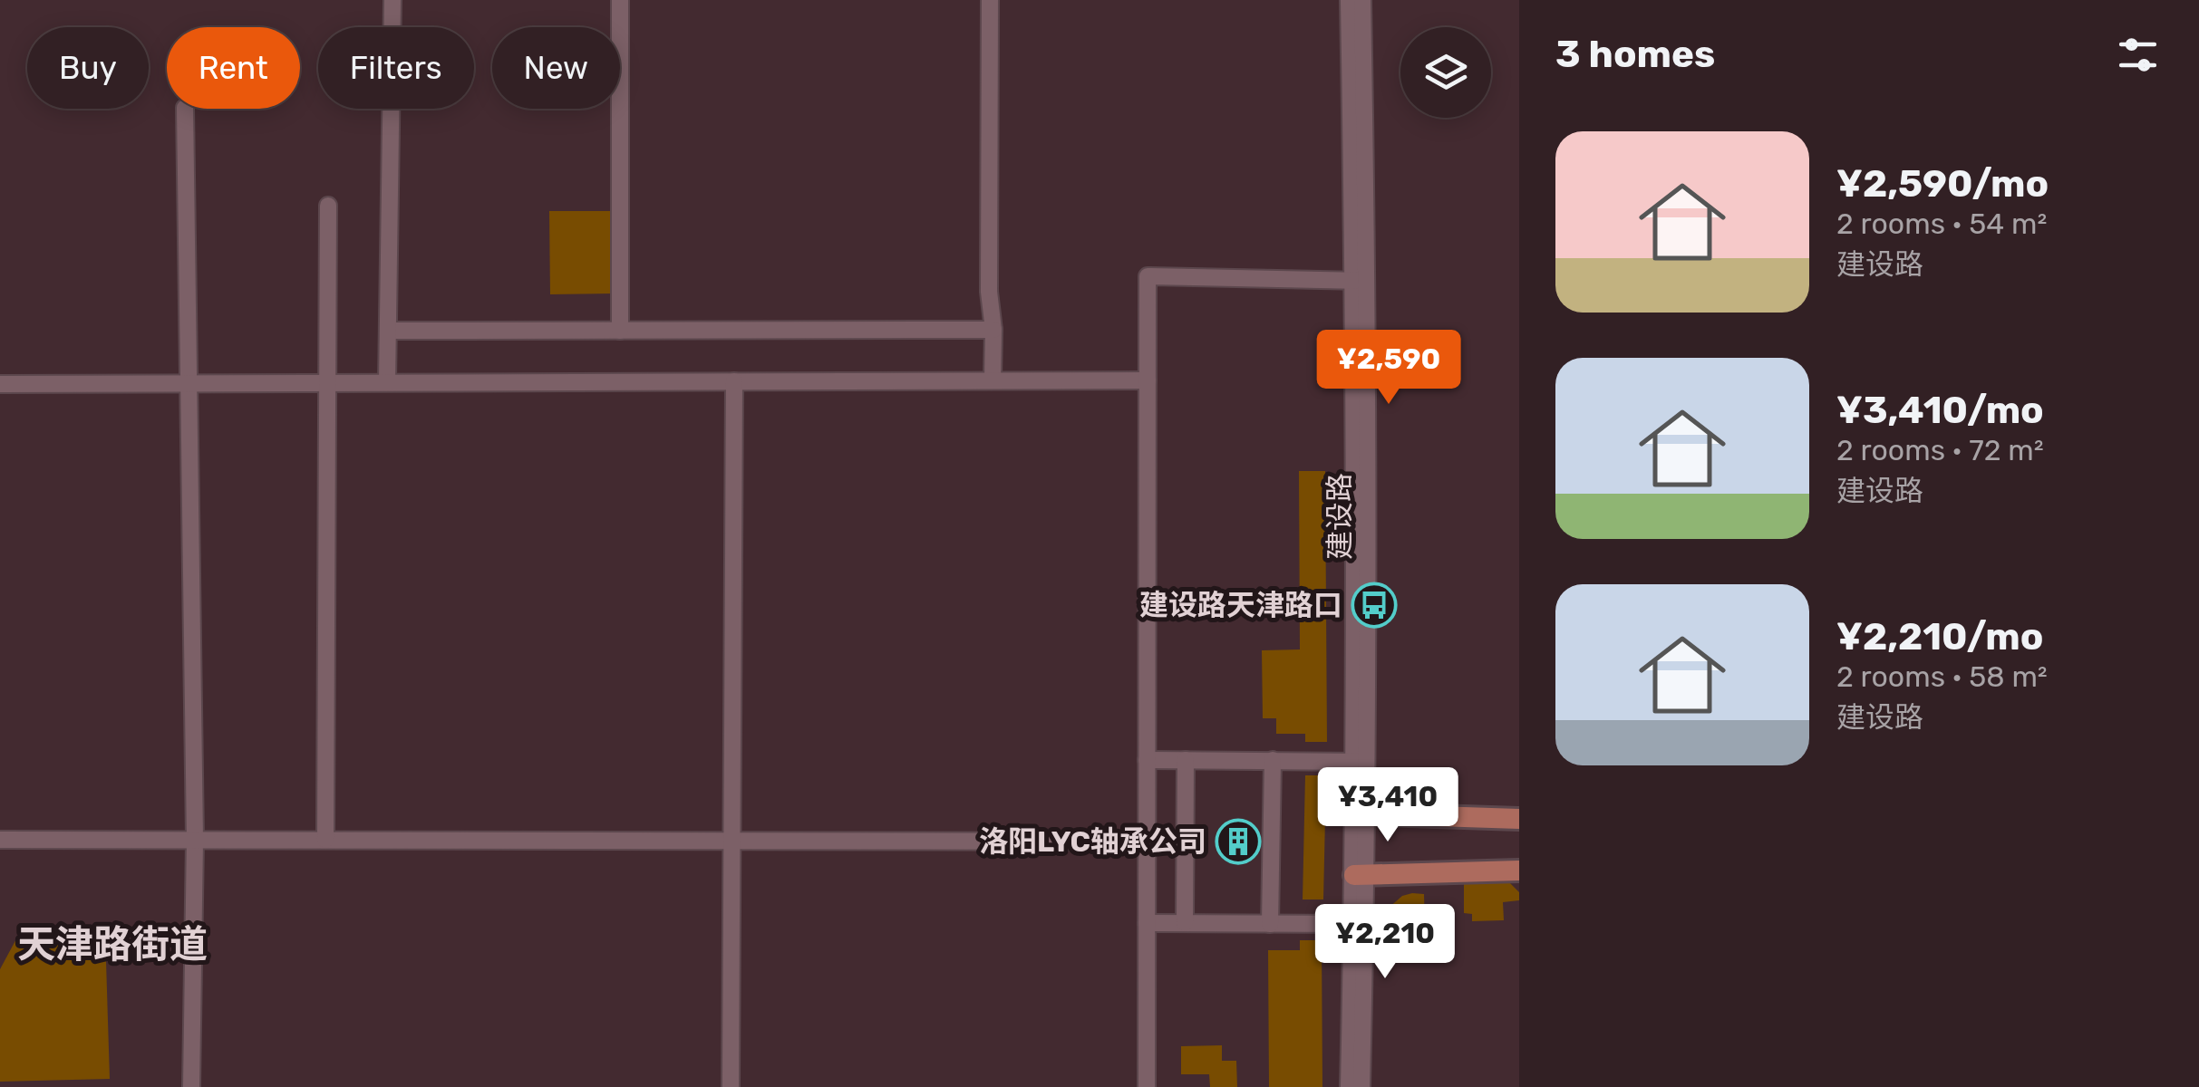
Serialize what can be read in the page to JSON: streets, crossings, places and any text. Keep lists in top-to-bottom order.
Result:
{
  "streets": {
    "street": ["建设路"]
  },
  "districts": ["天津路街道"],
  "places": {
    "bus stop": ["建设路天津路口"],
    "building": ["洛阳LYC轴承公司"]
  },
  "page": {
    "heading": "3 homes",
    "chip": [
      "Buy",
      "Rent",
      "Filters",
      "New"
    ],
    "list": [
      {
        "name": "¥2,590/mo",
        "note": "2 rooms · 54 m² · 建设路"
      },
      {
        "name": "¥3,410/mo",
        "note": "2 rooms · 72 m² · 建设路"
      },
      {
        "name": "¥2,210/mo",
        "note": "2 rooms · 58 m² · 建设路"
      }
    ],
    "price": ["¥2,590", "¥3,410", "¥2,210"]
  }
}
